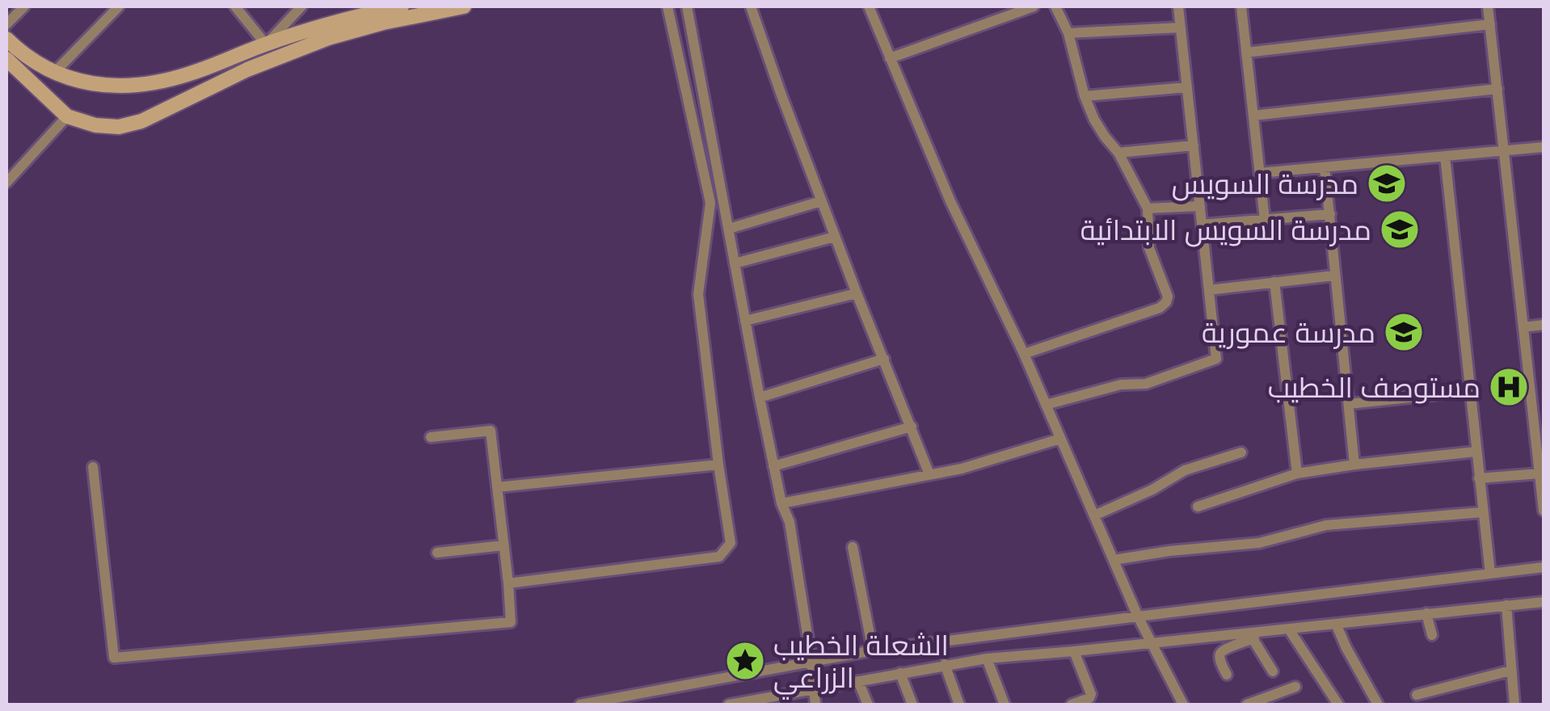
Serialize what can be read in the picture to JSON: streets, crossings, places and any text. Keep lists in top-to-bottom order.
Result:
{
  "places": {
    "school or university": ["مدرسة السويس", "مدرسة السويس الابتدائية", "مدرسة عمورية"],
    "hospital": ["مستوصف الخطيب"],
    "place": ["الشعلة الخطيب الزراعي"]
  }
}
